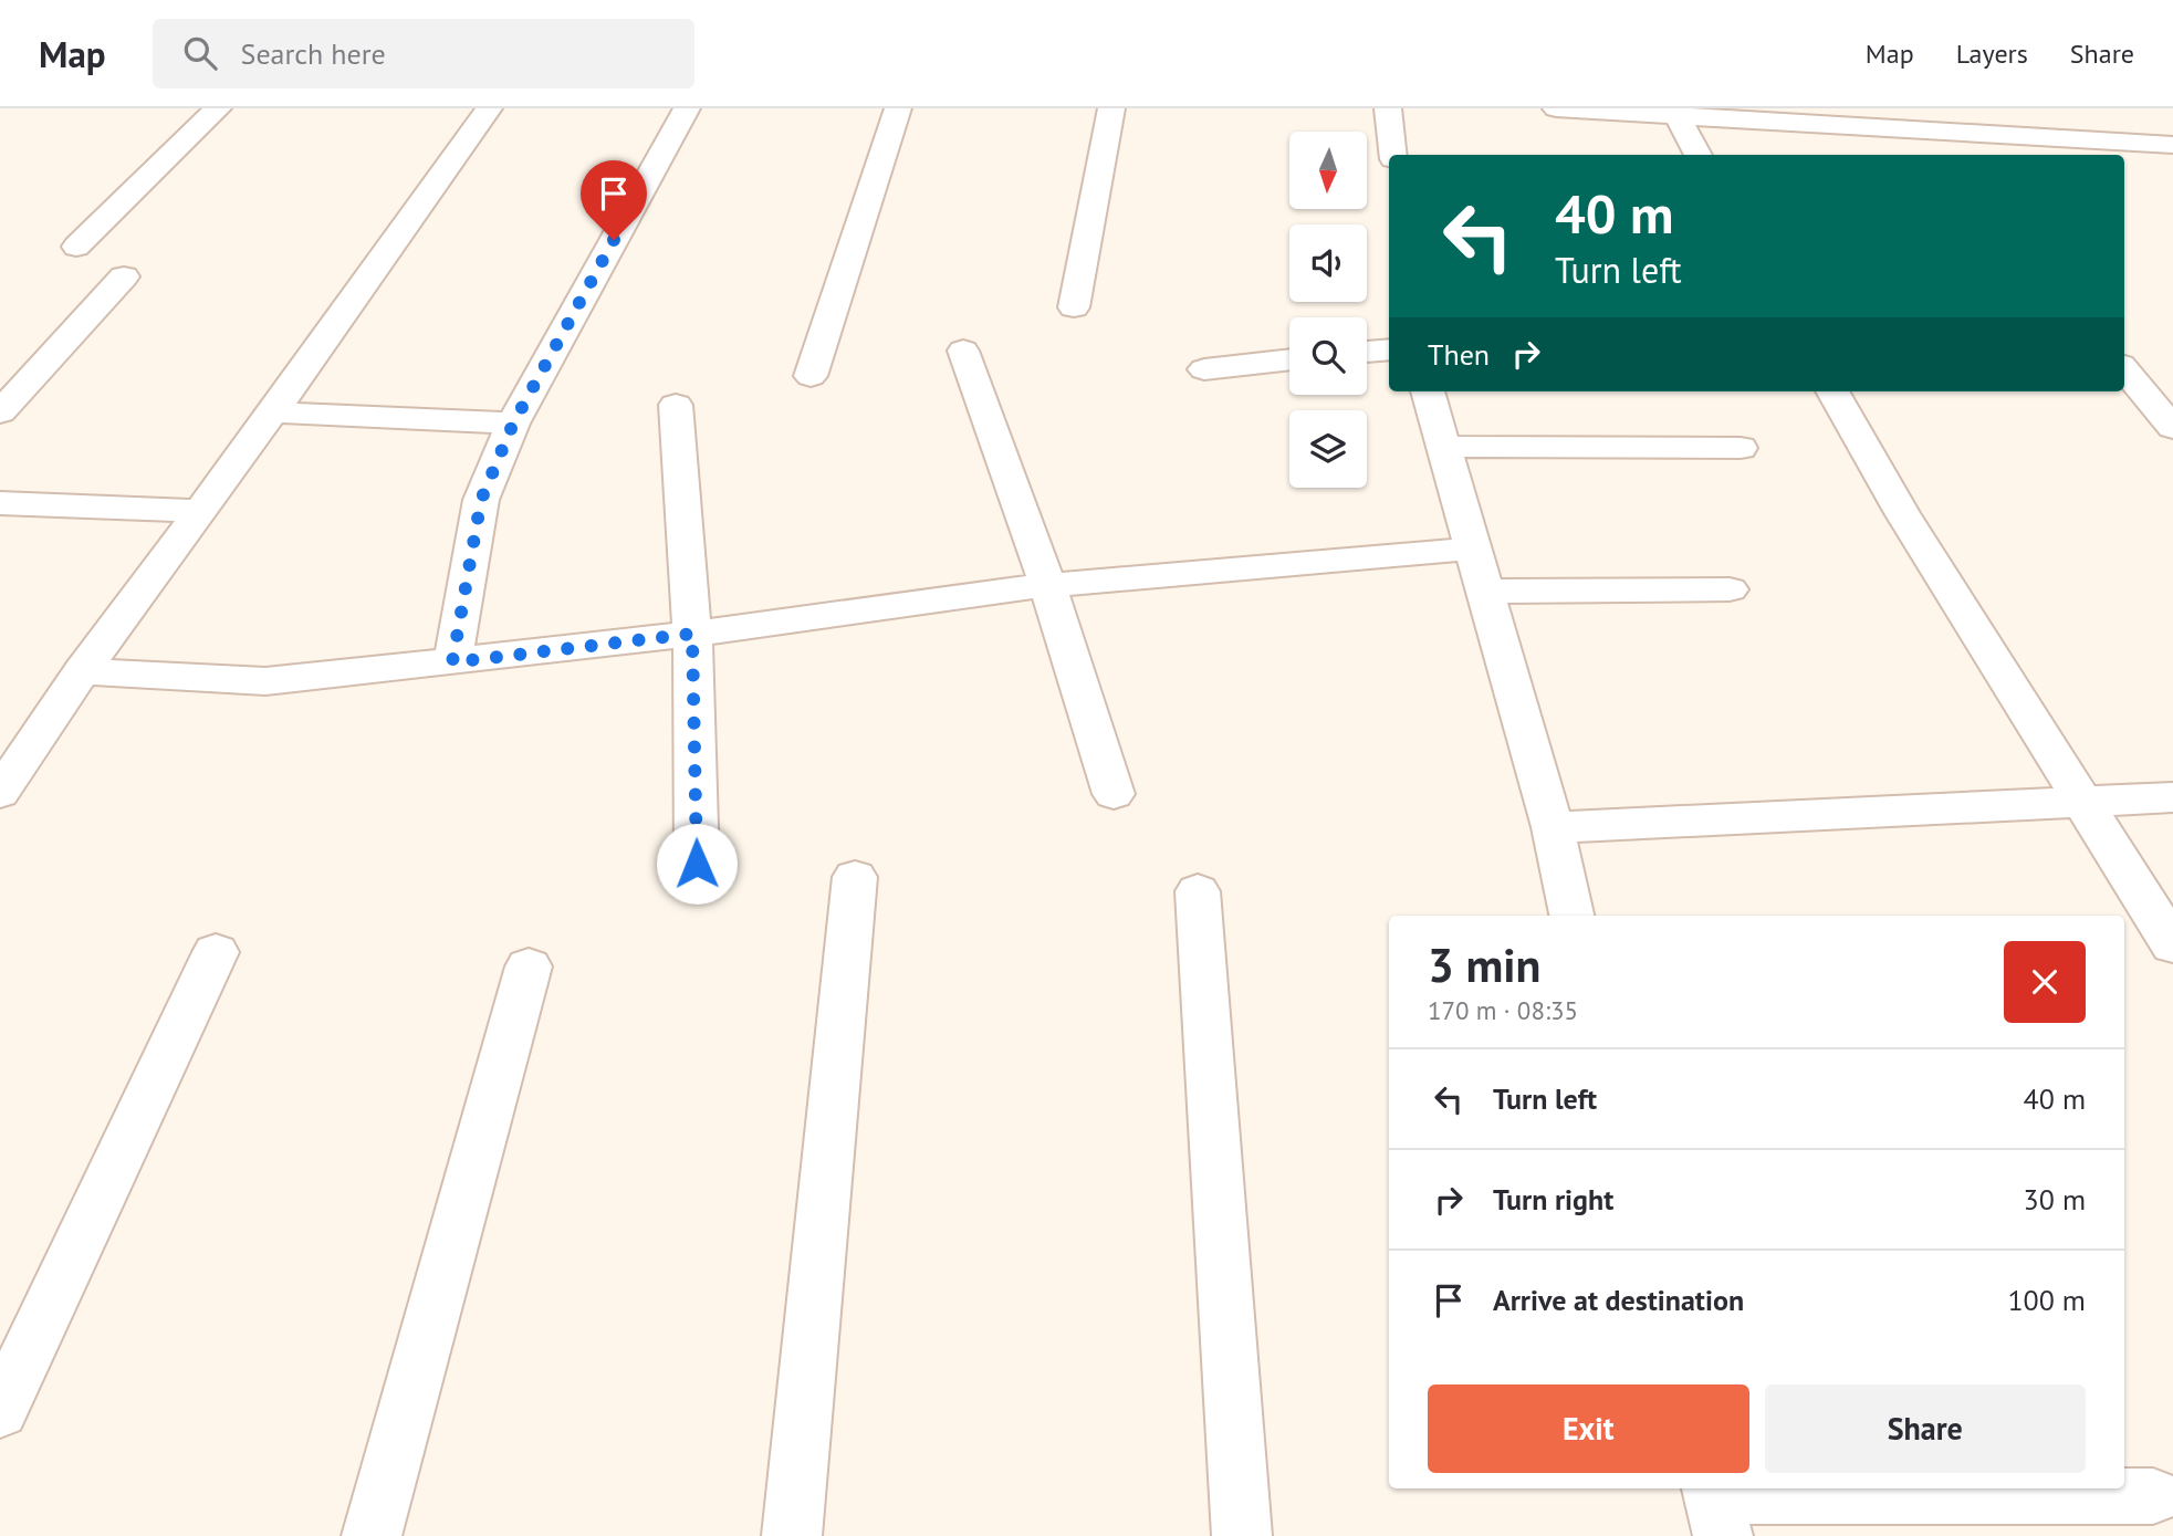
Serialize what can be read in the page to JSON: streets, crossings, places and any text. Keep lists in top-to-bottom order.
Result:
{
  "north": "bottom",
  "page": {
    "header": "Map",
    "search": "Search here",
    "nav": ["Map", "Layers", "Share"],
    "turn": ["40 m", "Turn left"],
    "then": "Then",
    "heading": ["3 min", "170 m · 08:35"],
    "list": [
      {
        "name": "Turn left",
        "value": "40 m"
      },
      {
        "name": "Turn right",
        "value": "30 m"
      },
      {
        "name": "Arrive at destination",
        "value": "100 m"
      }
    ],
    "buttons": ["Exit", "Share"]
  }
}
